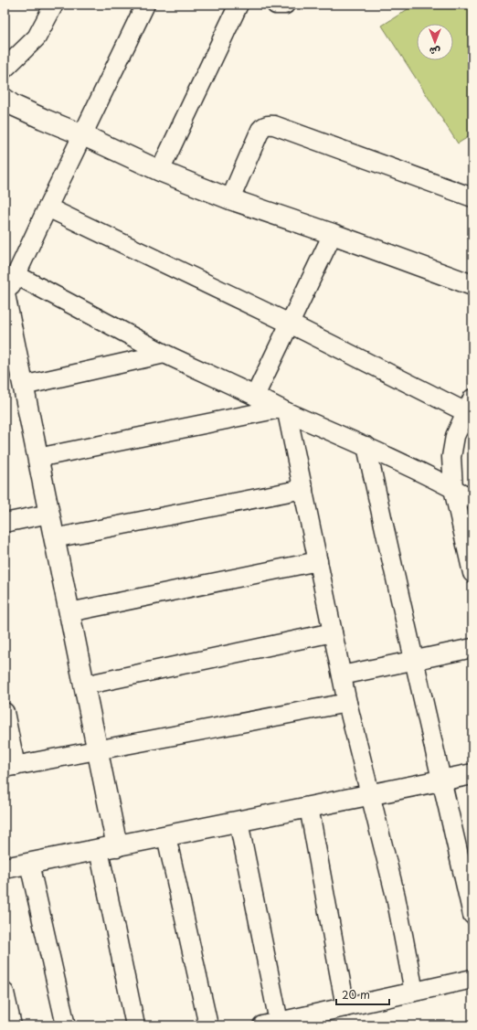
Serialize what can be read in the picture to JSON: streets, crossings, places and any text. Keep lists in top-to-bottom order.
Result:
{
  "scale_bar": "20 m",
  "north": "bottom"
}
